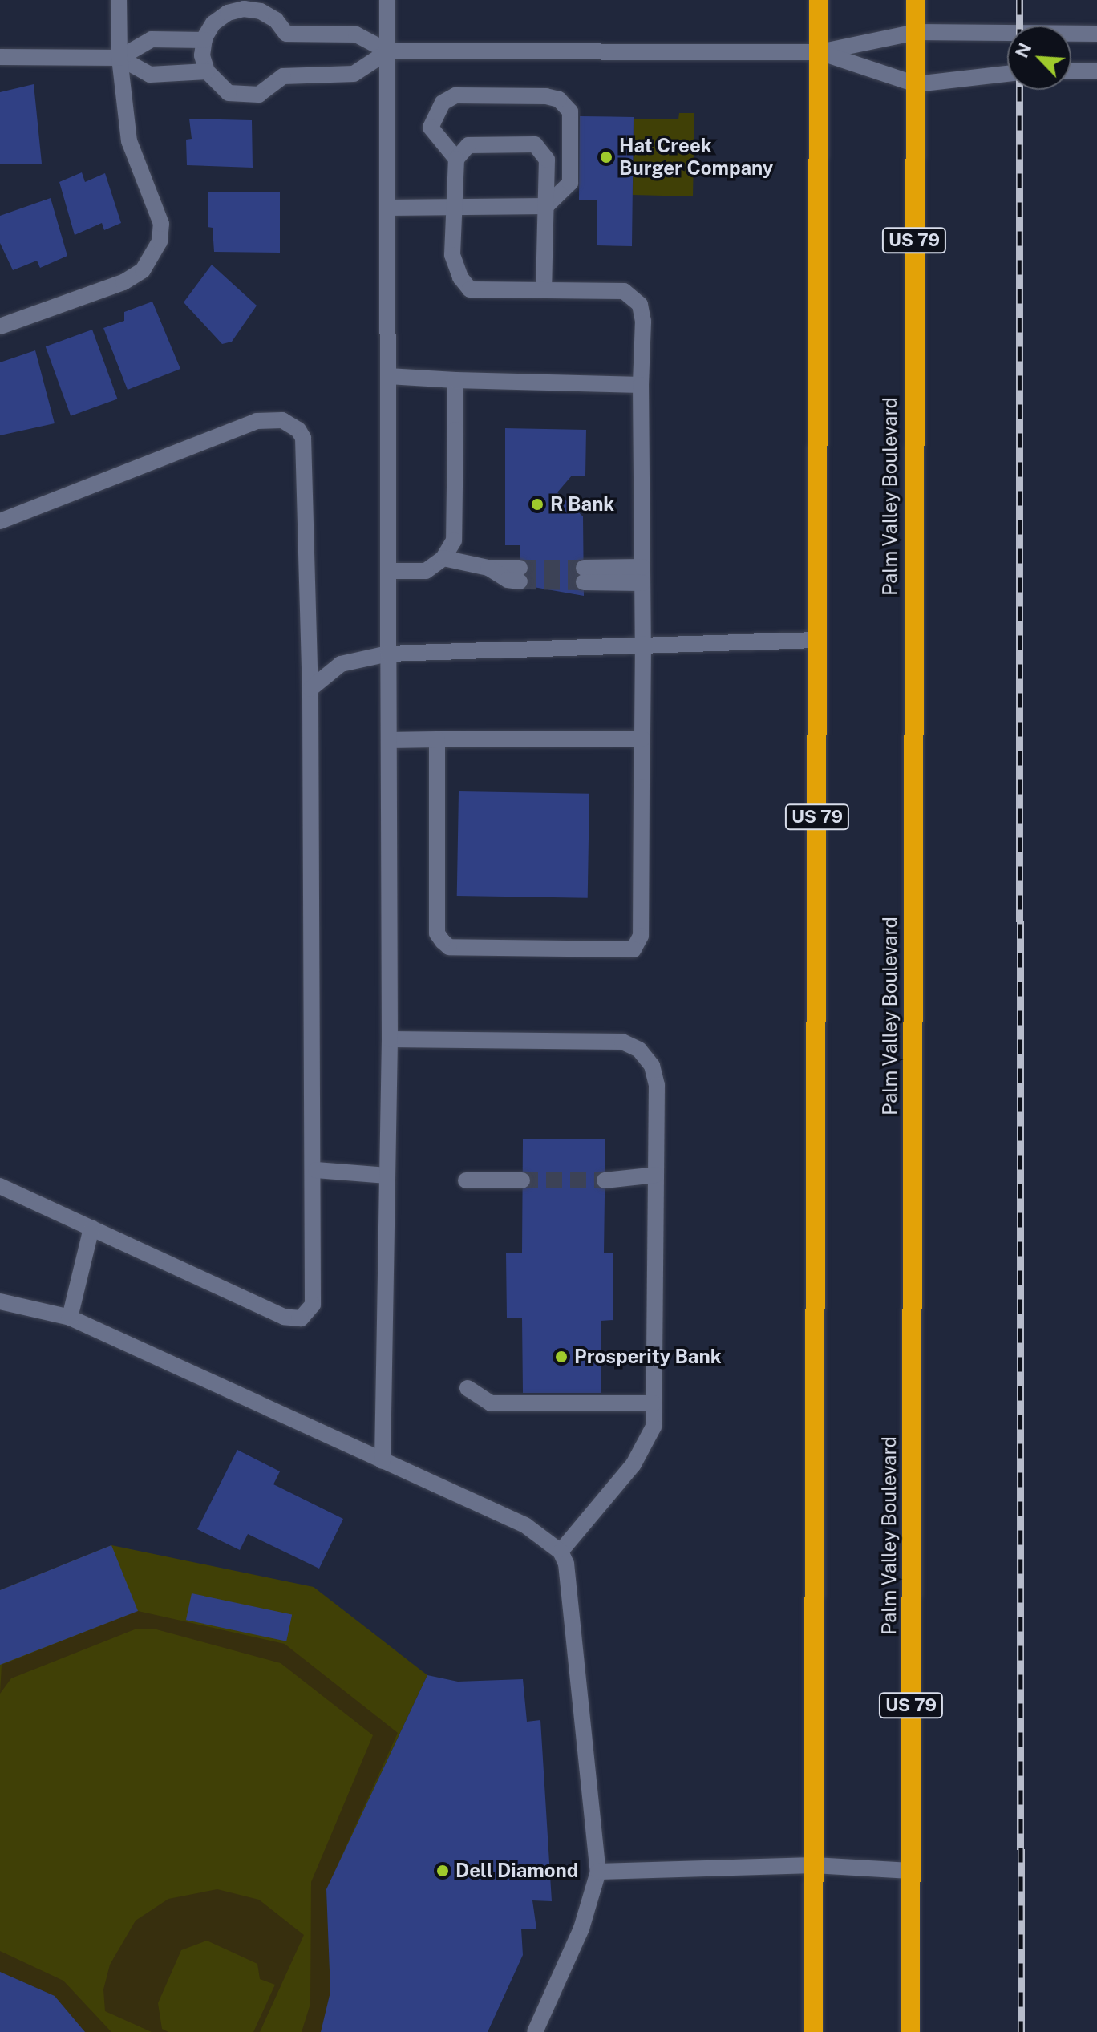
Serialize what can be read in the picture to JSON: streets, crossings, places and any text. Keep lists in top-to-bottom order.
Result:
{
  "streets": {
    "highway": ["US 79", "Palm Valley Boulevard"]
  },
  "places": [
    "Hat Creek Burger Company",
    "R Bank",
    "Prosperity Bank",
    "Dell Diamond"
  ],
  "north": "top left"
}
